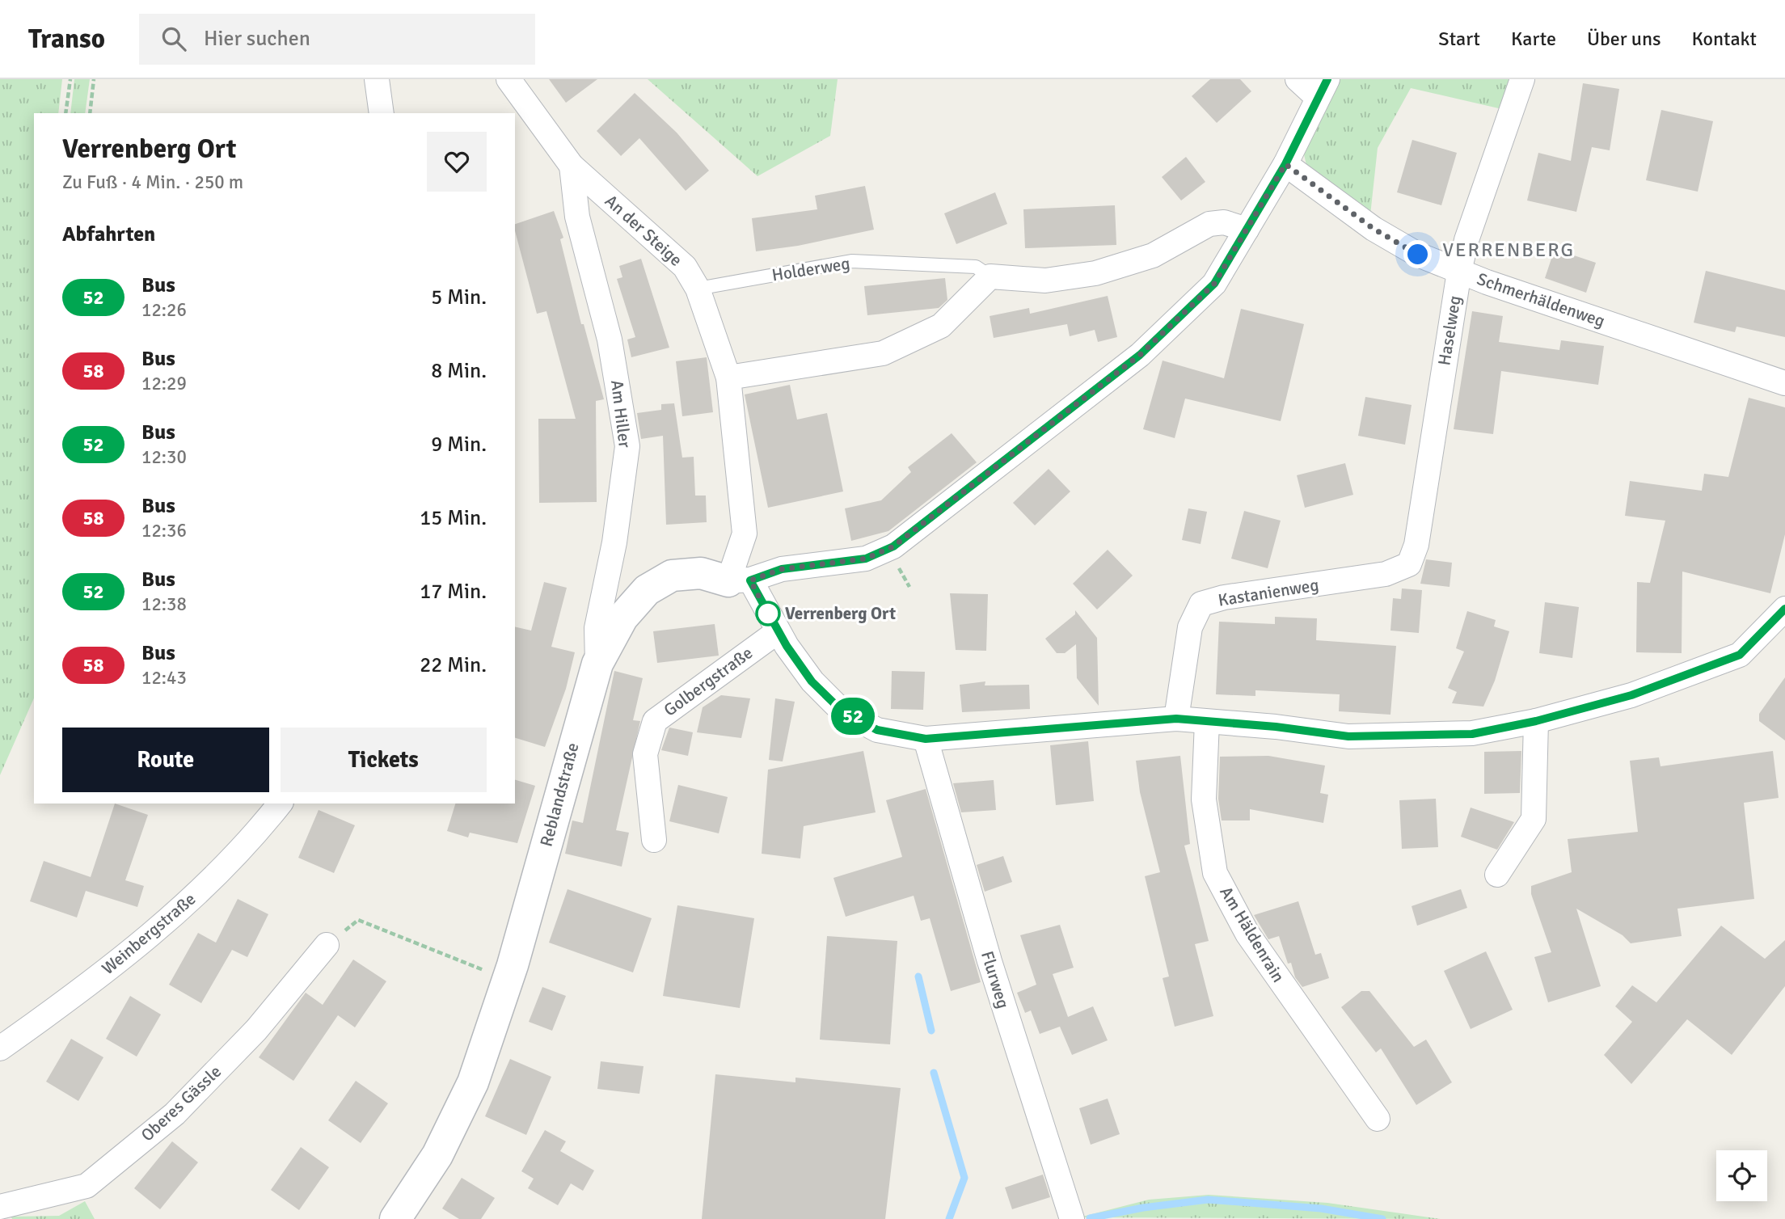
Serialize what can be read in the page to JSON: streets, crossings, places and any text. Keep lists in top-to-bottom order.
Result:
{
  "streets": {
    "street": [
      "An der Steige",
      "Holderweg",
      "Schmerhäldenweg",
      "Haselweg",
      "Am Hiller",
      "Kastanienweg",
      "Golbergstraße",
      "Reblandstraße",
      "Weinbergstraße",
      "Am Häldenrain",
      "Flurweg",
      "Oberes Gässle"
    ]
  },
  "crossings": [
    ["An der Steige", "Holderweg"],
    ["An der Steige", "Am Hiller"],
    ["An der Steige", "Reblandstraße"],
    ["Schmerhäldenweg", "Haselweg"],
    ["Haselweg", "Kastanienweg"],
    ["Am Hiller", "Reblandstraße"]
  ],
  "districts": ["VERRENBERG"],
  "places": ["Verrenberg Ort"],
  "lines": ["bus line 52"],
  "page": {
    "header": "Transo",
    "search": "Hier suchen",
    "nav": [
      "Start",
      "Karte",
      "Über uns",
      "Kontakt"
    ],
    "on_map": "52",
    "heading": [
      ["Verrenberg Ort", "Zu Fuß · 4 Min. · 250 m"],
      "Abfahrten"
    ],
    "list": [
      {
        "mark": "52",
        "name": "Bus",
        "note": "12:26",
        "value": "5 Min."
      },
      {
        "mark": "58",
        "name": "Bus",
        "note": "12:29",
        "value": "8 Min."
      },
      {
        "mark": "52",
        "name": "Bus",
        "note": "12:30",
        "value": "9 Min."
      },
      {
        "mark": "58",
        "name": "Bus",
        "note": "12:36",
        "value": "15 Min."
      },
      {
        "mark": "52",
        "name": "Bus",
        "note": "12:38",
        "value": "17 Min."
      },
      {
        "mark": "58",
        "name": "Bus",
        "note": "12:43",
        "value": "22 Min."
      }
    ],
    "buttons": ["Route", "Tickets"]
  }
}
